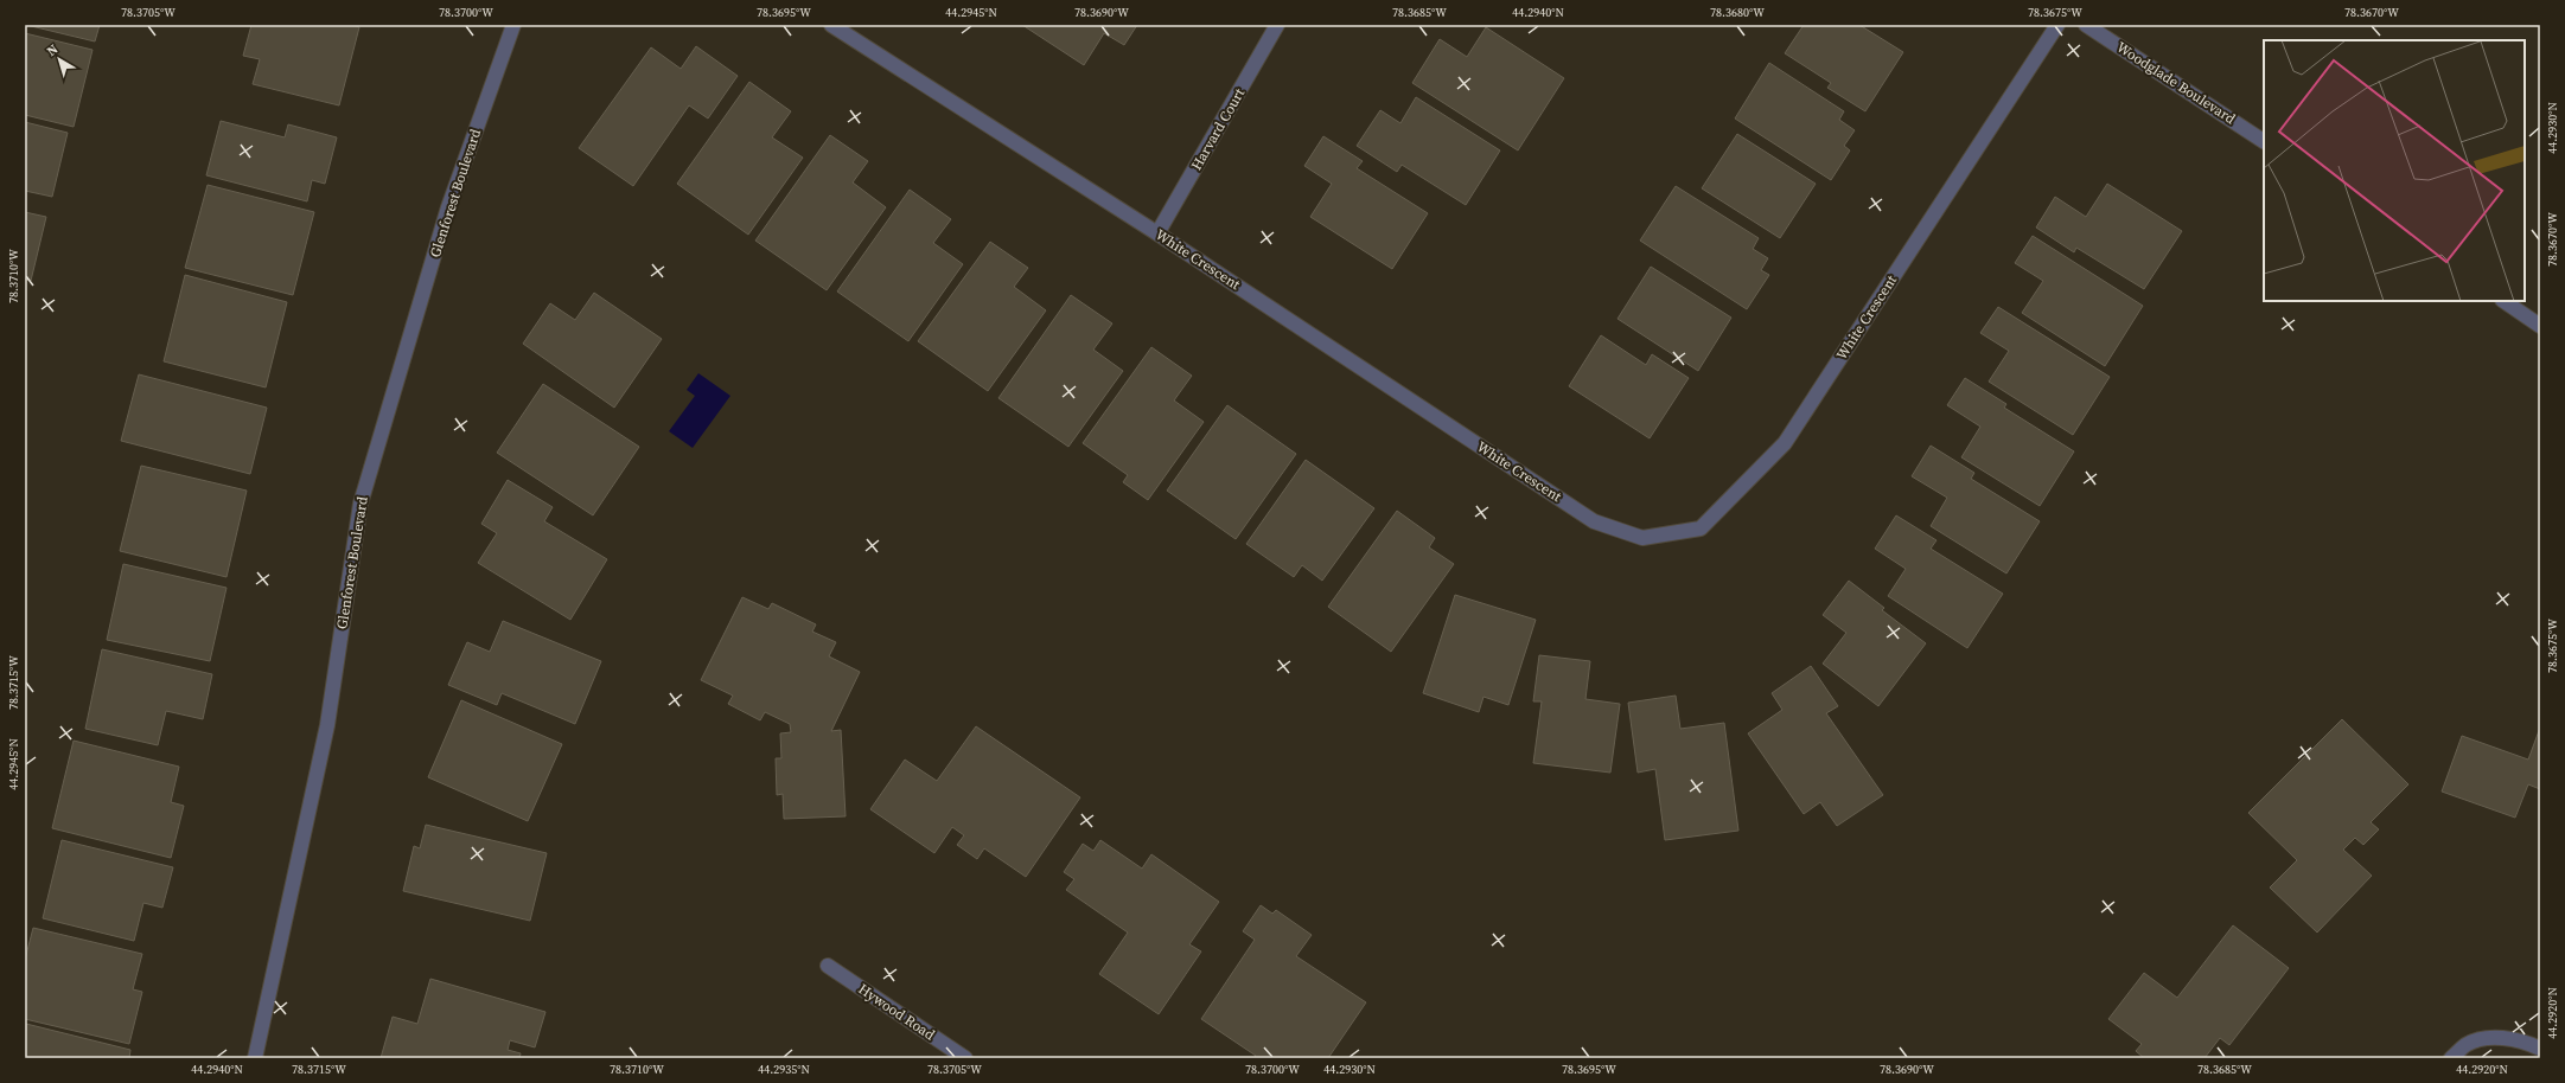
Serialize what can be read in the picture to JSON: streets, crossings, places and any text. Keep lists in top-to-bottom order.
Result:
{
  "streets": {
    "street": [
      "Woodglade Boulevard",
      "Harvard Court",
      "Glenforest Boulevard",
      "White Crescent",
      "Hywood Road"
    ]
  },
  "crossings": [
    ["Harvard Court", "White Crescent"]
  ],
  "north": "top left",
  "coordinates": [
    "78.3705°W",
    "78.3700°W",
    "78.3695°W",
    "44.2945°N",
    "78.3690°W",
    "78.3685°W",
    "44.2940°N",
    "78.3680°W",
    "78.3675°W",
    "78.3670°W",
    "44.2930°N",
    "78.3710°W",
    "78.3715°W",
    "44.2920°N",
    "44.2935°N"
  ]
}
